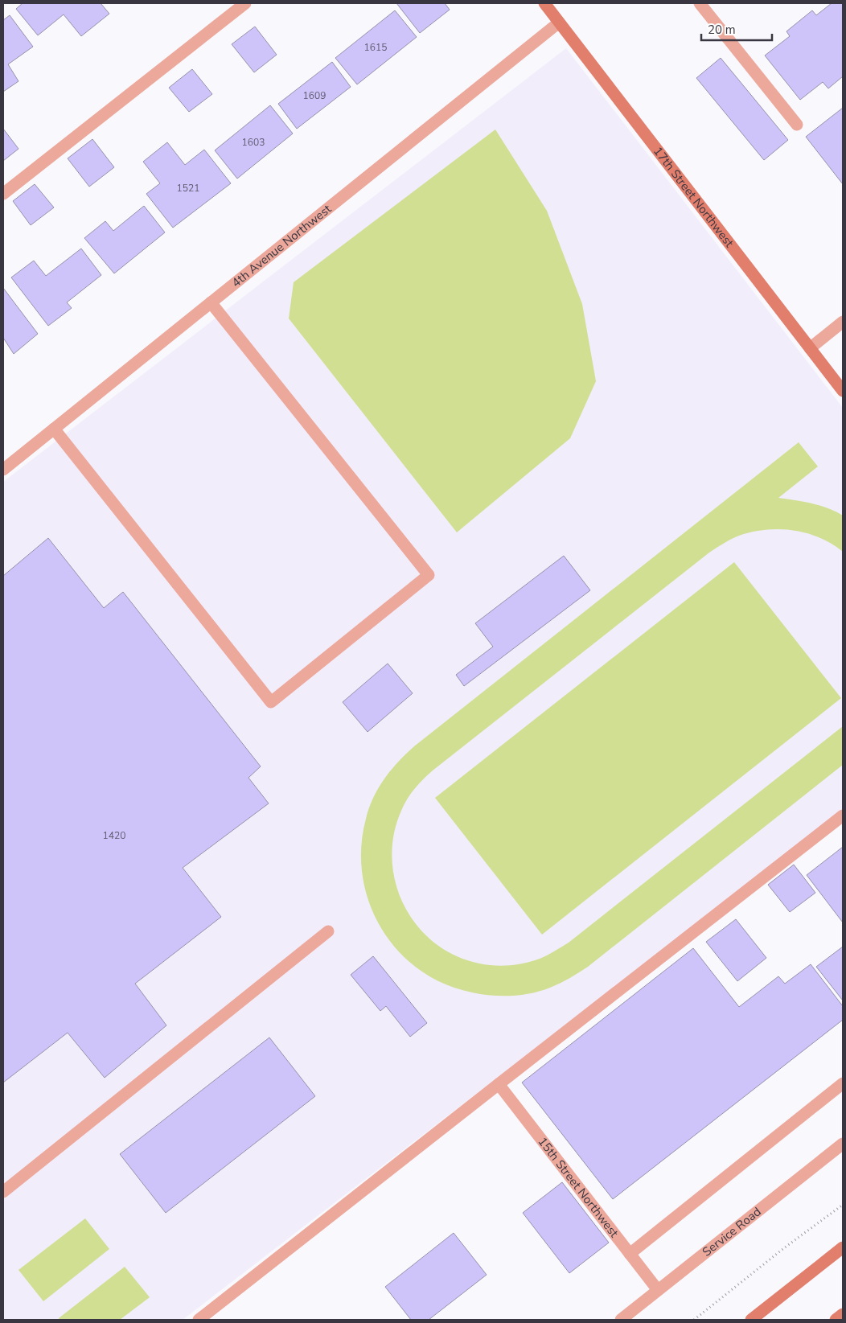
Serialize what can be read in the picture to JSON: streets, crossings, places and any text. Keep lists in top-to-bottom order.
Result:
{
  "streets": {
    "street": [
      "17th Street Northwest",
      "4th Avenue Northwest",
      "15th Street Northwest",
      "Service Road"
    ]
  },
  "crossings": [
    ["17th Street Northwest", "4th Avenue Northwest"],
    ["15th Street Northwest", "Service Road"]
  ],
  "house_numbers": [
    "1615",
    "1609",
    "1603",
    "1521",
    "1420"
  ],
  "scale_bar": "20 m"
}
